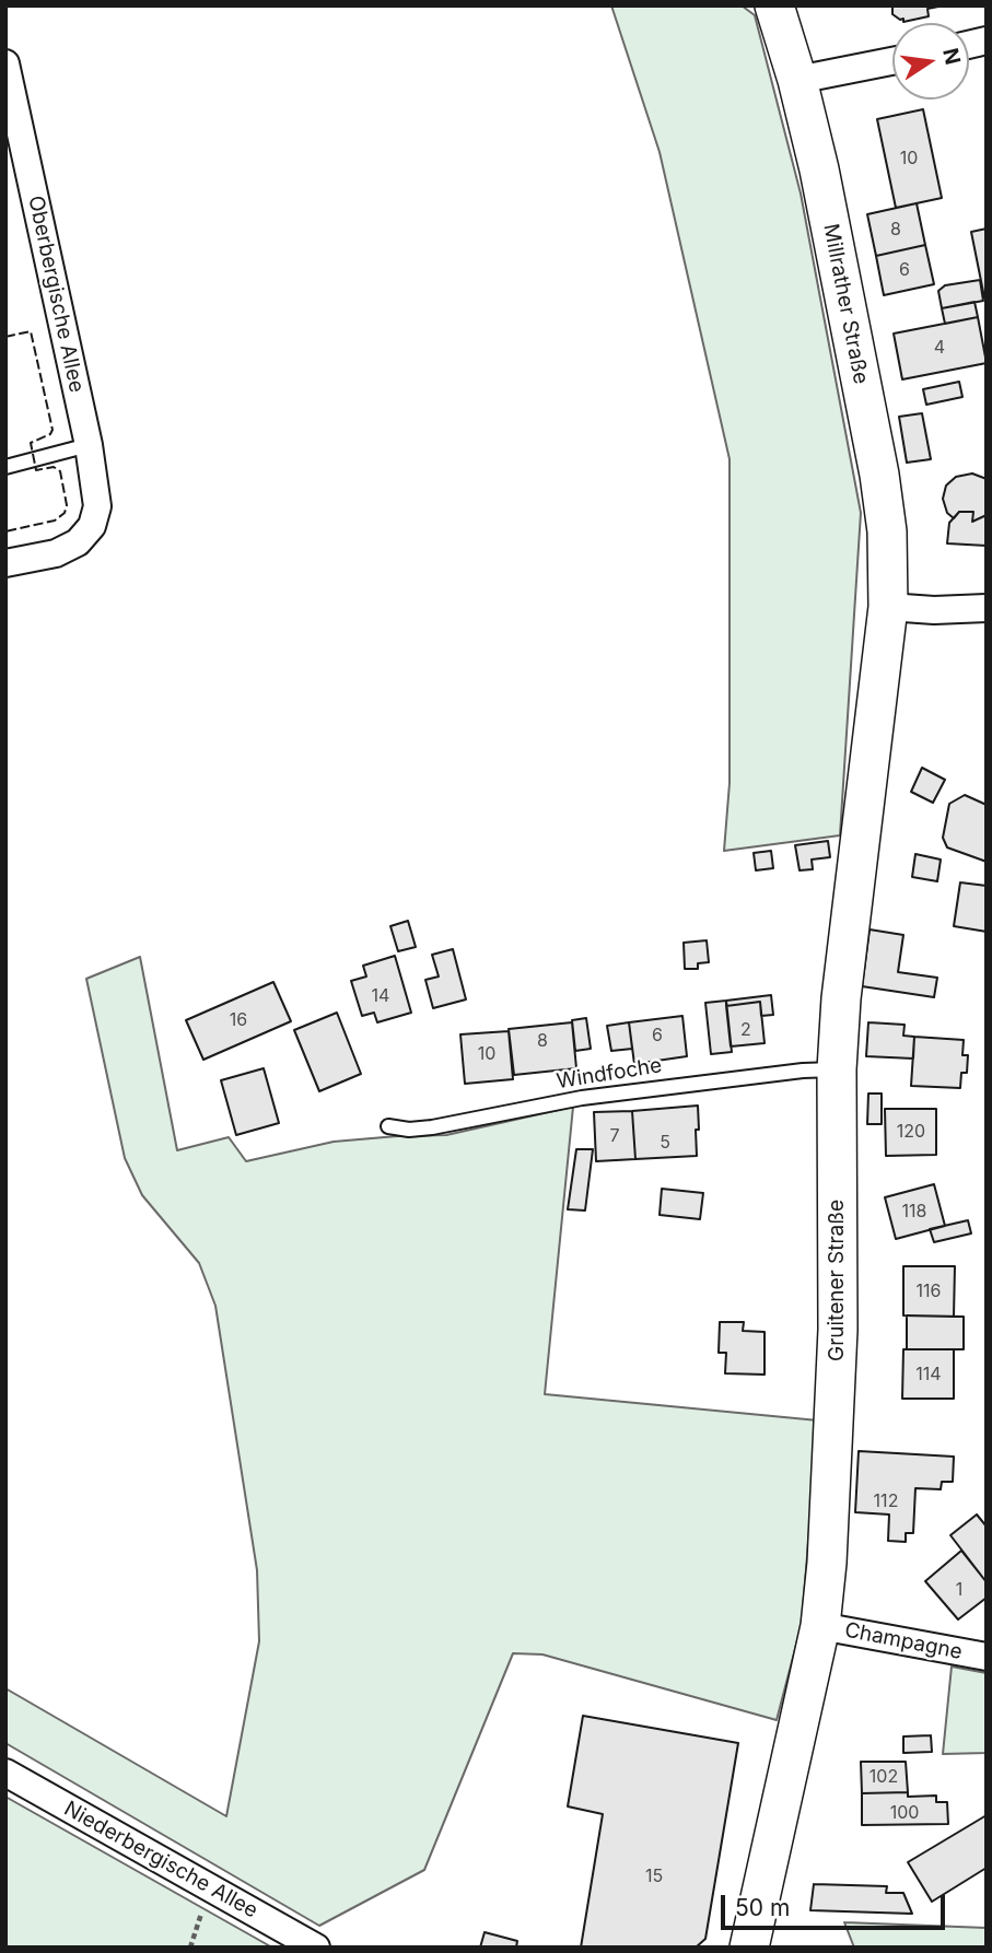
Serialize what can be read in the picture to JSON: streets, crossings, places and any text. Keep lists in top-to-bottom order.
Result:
{
  "streets": {
    "main road": ["Millrather Straße", "Gruitener Straße"],
    "street": ["Oberbergische Allee", "Champagne", "Niederbergische Allee"],
    "lane": ["Windfoche"]
  },
  "crossings": [
    ["Millrather Straße", "Gruitener Straße"],
    ["Windfoche", "Gruitener Straße"],
    ["Gruitener Straße", "Champagne"]
  ],
  "house_numbers": [
    "10",
    "8",
    "6",
    "4",
    "14",
    "16",
    "2",
    "6",
    "8",
    "10",
    "120",
    "7",
    "5",
    "118",
    "116",
    "114",
    "112",
    "1",
    "102",
    "100",
    "15"
  ],
  "scale_bar": "50 m",
  "north": "right"
}
